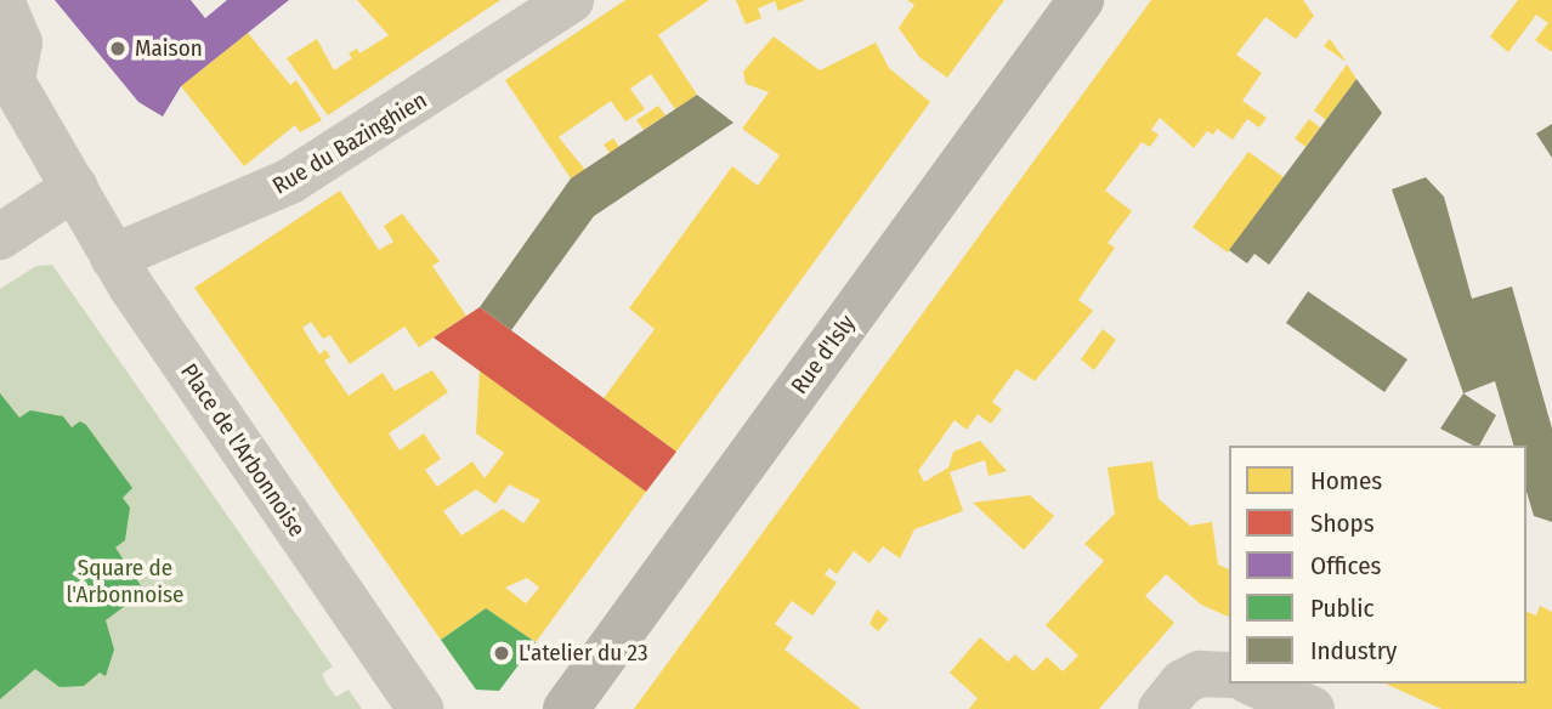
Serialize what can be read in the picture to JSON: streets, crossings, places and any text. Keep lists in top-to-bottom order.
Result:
{
  "streets": {
    "street": ["Rue du Bazinghien", "Rue d'Isly", "Place de l'Arbonnoise"]
  },
  "crossings": [
    ["Rue du Bazinghien", "Place de l'Arbonnoise"]
  ],
  "parks": ["Square de l'Arbonnoise"],
  "places": ["Maison", "L'atelier du 23"],
  "legend": [
    "Homes",
    "Shops",
    "Offices",
    "Public",
    "Industry"
  ]
}
